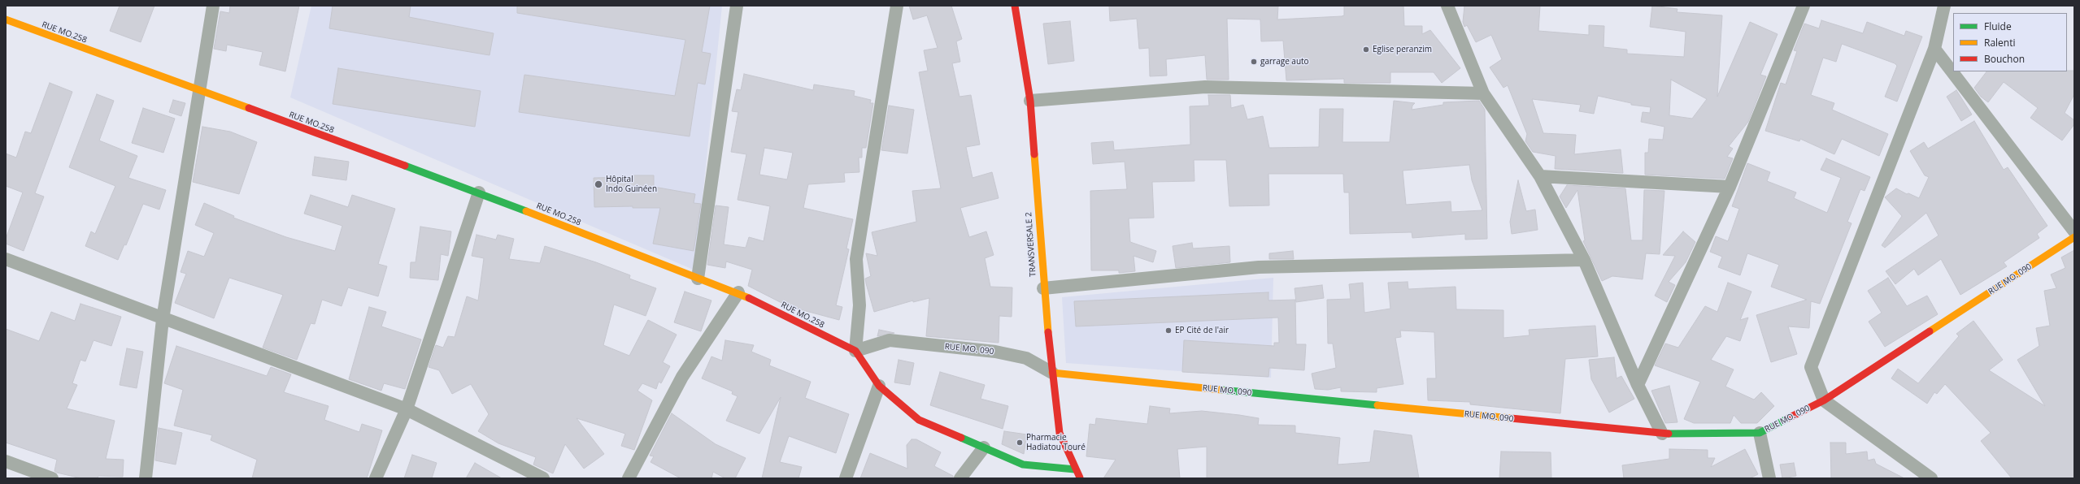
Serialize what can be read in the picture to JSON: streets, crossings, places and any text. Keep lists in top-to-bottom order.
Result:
{
  "streets": {
    "street": ["RUE MO.258", "TRANSVERSALE 2", "RUE MO. 090"]
  },
  "crossings": [
    ["RUE MO.258", "TRANSVERSALE 2"],
    ["RUE MO.258", "RUE MO. 090"],
    ["TRANSVERSALE 2", "RUE MO. 090"]
  ],
  "places": [
    "Eglise peranzim",
    "garrage auto",
    "Hôpital Indo Guinéen",
    "EP Cité de l'air",
    "Pharmacie Hadiatou Touré"
  ],
  "legend": ["Fluide", "Ralenti", "Bouchon"]
}
